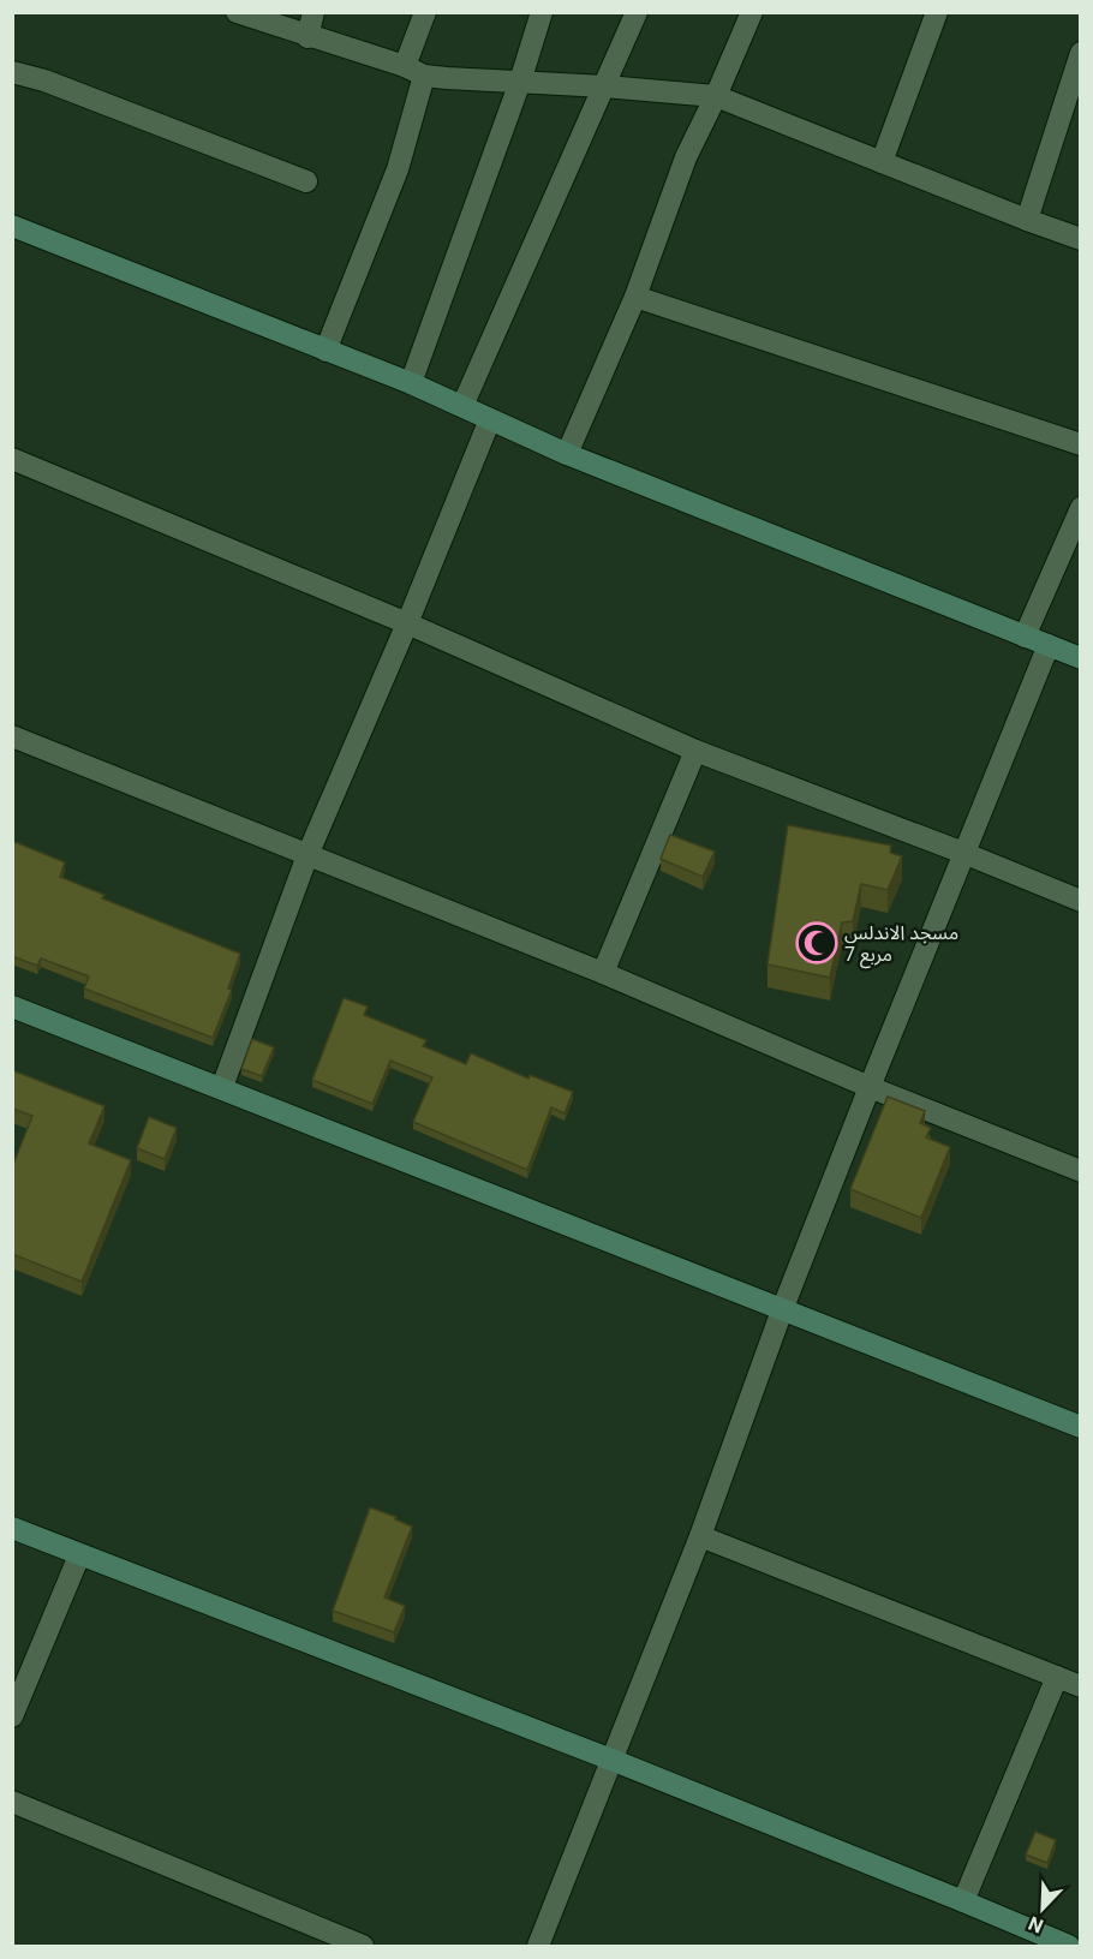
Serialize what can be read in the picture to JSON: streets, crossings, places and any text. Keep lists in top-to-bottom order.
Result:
{
  "places": {
    "mosque": ["مسجد الاندلس مربع 7"]
  },
  "north": "bottom left"
}
